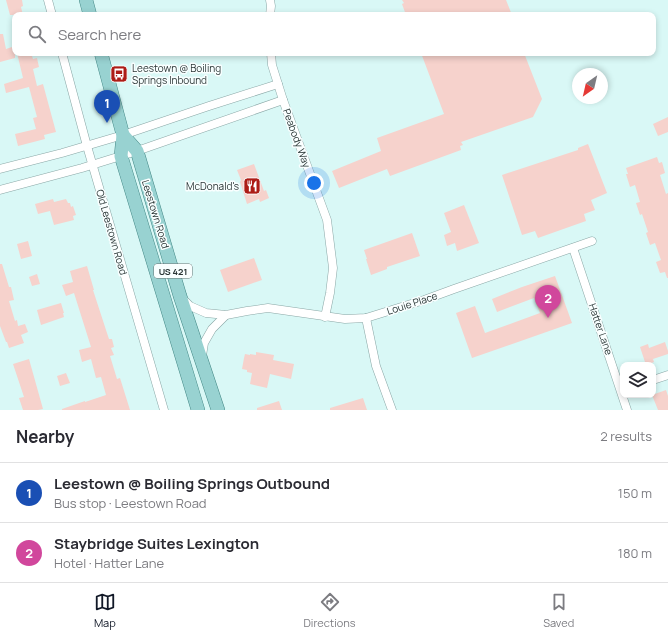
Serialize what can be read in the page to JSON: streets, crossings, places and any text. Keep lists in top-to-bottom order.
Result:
{
  "streets": {
    "main road": ["Leestown Road", "US 421"],
    "street": [
      "Peabody Way",
      "Old Leestown Road",
      "Louie Place",
      "Hatter Lane"
    ]
  },
  "crossings": [
    ["Peabody Way", "Louie Place"],
    ["Leestown Road", "Louie Place"],
    ["Louie Place", "Hatter Lane"]
  ],
  "places": {
    "bus stop": ["Leestown @ Boiling Springs Inbound"],
    "restaurant": ["McDonald's"]
  },
  "north": "bottom left",
  "page": {
    "search": "Search here",
    "pins": ["1", "2"],
    "heading": ["Nearby", "2 results"],
    "list": [
      {
        "mark": "1",
        "name": "Leestown @ Boiling Springs Outbound",
        "note": "Bus stop · Leestown Road",
        "value": "150 m"
      },
      {
        "mark": "2",
        "name": "Staybridge Suites Lexington",
        "note": "Hotel · Hatter Lane",
        "value": "180 m"
      }
    ],
    "nav": ["Map", "Directions", "Saved"]
  }
}
